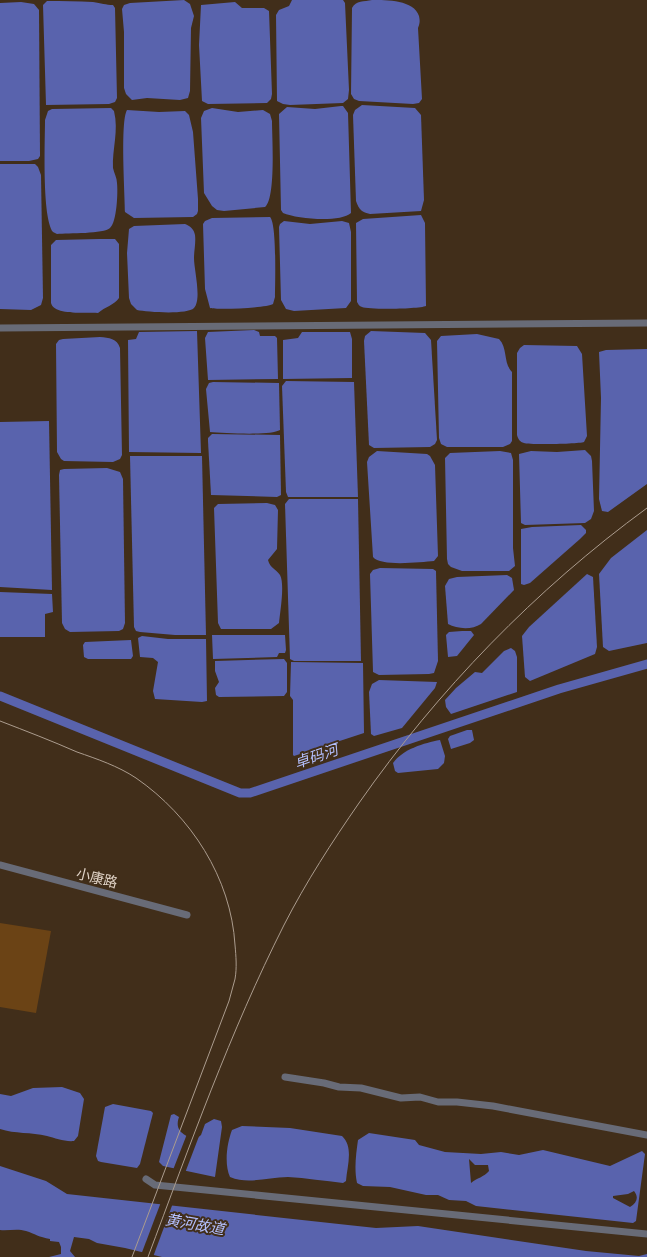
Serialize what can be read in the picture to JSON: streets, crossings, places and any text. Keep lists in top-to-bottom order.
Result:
{
  "streets": {
    "street": ["小康路"]
  },
  "water": ["卓码河", "黄河故道"]
}
